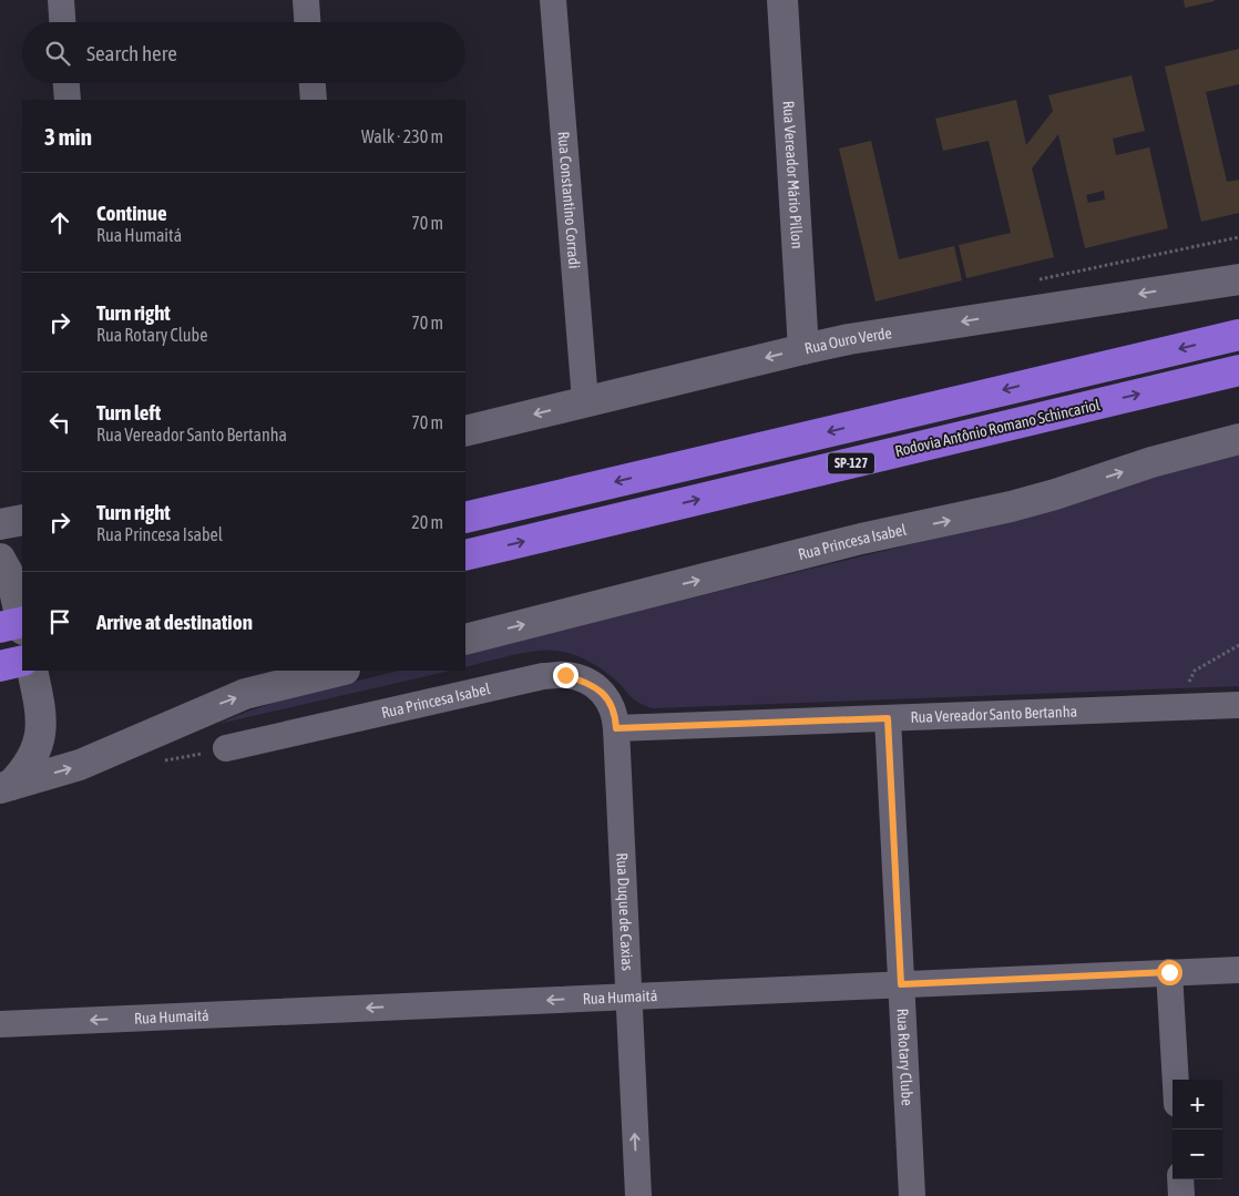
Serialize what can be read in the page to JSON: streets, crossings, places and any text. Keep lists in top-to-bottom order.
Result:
{
  "streets": {
    "highway": ["Rodovia Antônio Romano Schincariol", "SP-127"],
    "main road": ["Rua Vereador Mário Pillon", "Rua Ouro Verde", "Rua Princesa Isabel"],
    "street": [
      "Rua Constantino Corradi",
      "Rua Vereador Santo Bertanha",
      "Rua Duque de Caxias",
      "Rua Humaitá",
      "Rua Rotary Clube"
    ]
  },
  "crossings": [
    ["Rua Vereador Mário Pillon", "Rua Ouro Verde"],
    ["Rua Constantino Corradi", "Rua Ouro Verde"],
    ["Rua Princesa Isabel", "Rua Vereador Santo Bertanha"],
    ["Rua Princesa Isabel", "Rua Duque de Caxias"],
    ["Rua Vereador Santo Bertanha", "Rua Duque de Caxias"],
    ["Rua Vereador Santo Bertanha", "Rua Rotary Clube"],
    ["Rua Duque de Caxias", "Rua Humaitá"],
    ["Rua Humaitá", "Rua Rotary Clube"]
  ],
  "one_way": [
    "Rua Ouro Verde",
    "Rua Princesa Isabel",
    "Rua Duque de Caxias",
    "Rua Humaitá"
  ],
  "page": {
    "search": "Search here",
    "heading": ["3 min", "Walk · 230 m"],
    "list": [
      ["Continue", "Rua Humaitá", "70 m"],
      ["Turn right", "Rua Rotary Clube", "70 m"],
      ["Turn left", "Rua Vereador Santo Bertanha", "70 m"],
      ["Turn right", "Rua Princesa Isabel", "20 m"],
      "Arrive at destination"
    ],
    "map_buttons": ["+", "−"]
  }
}
